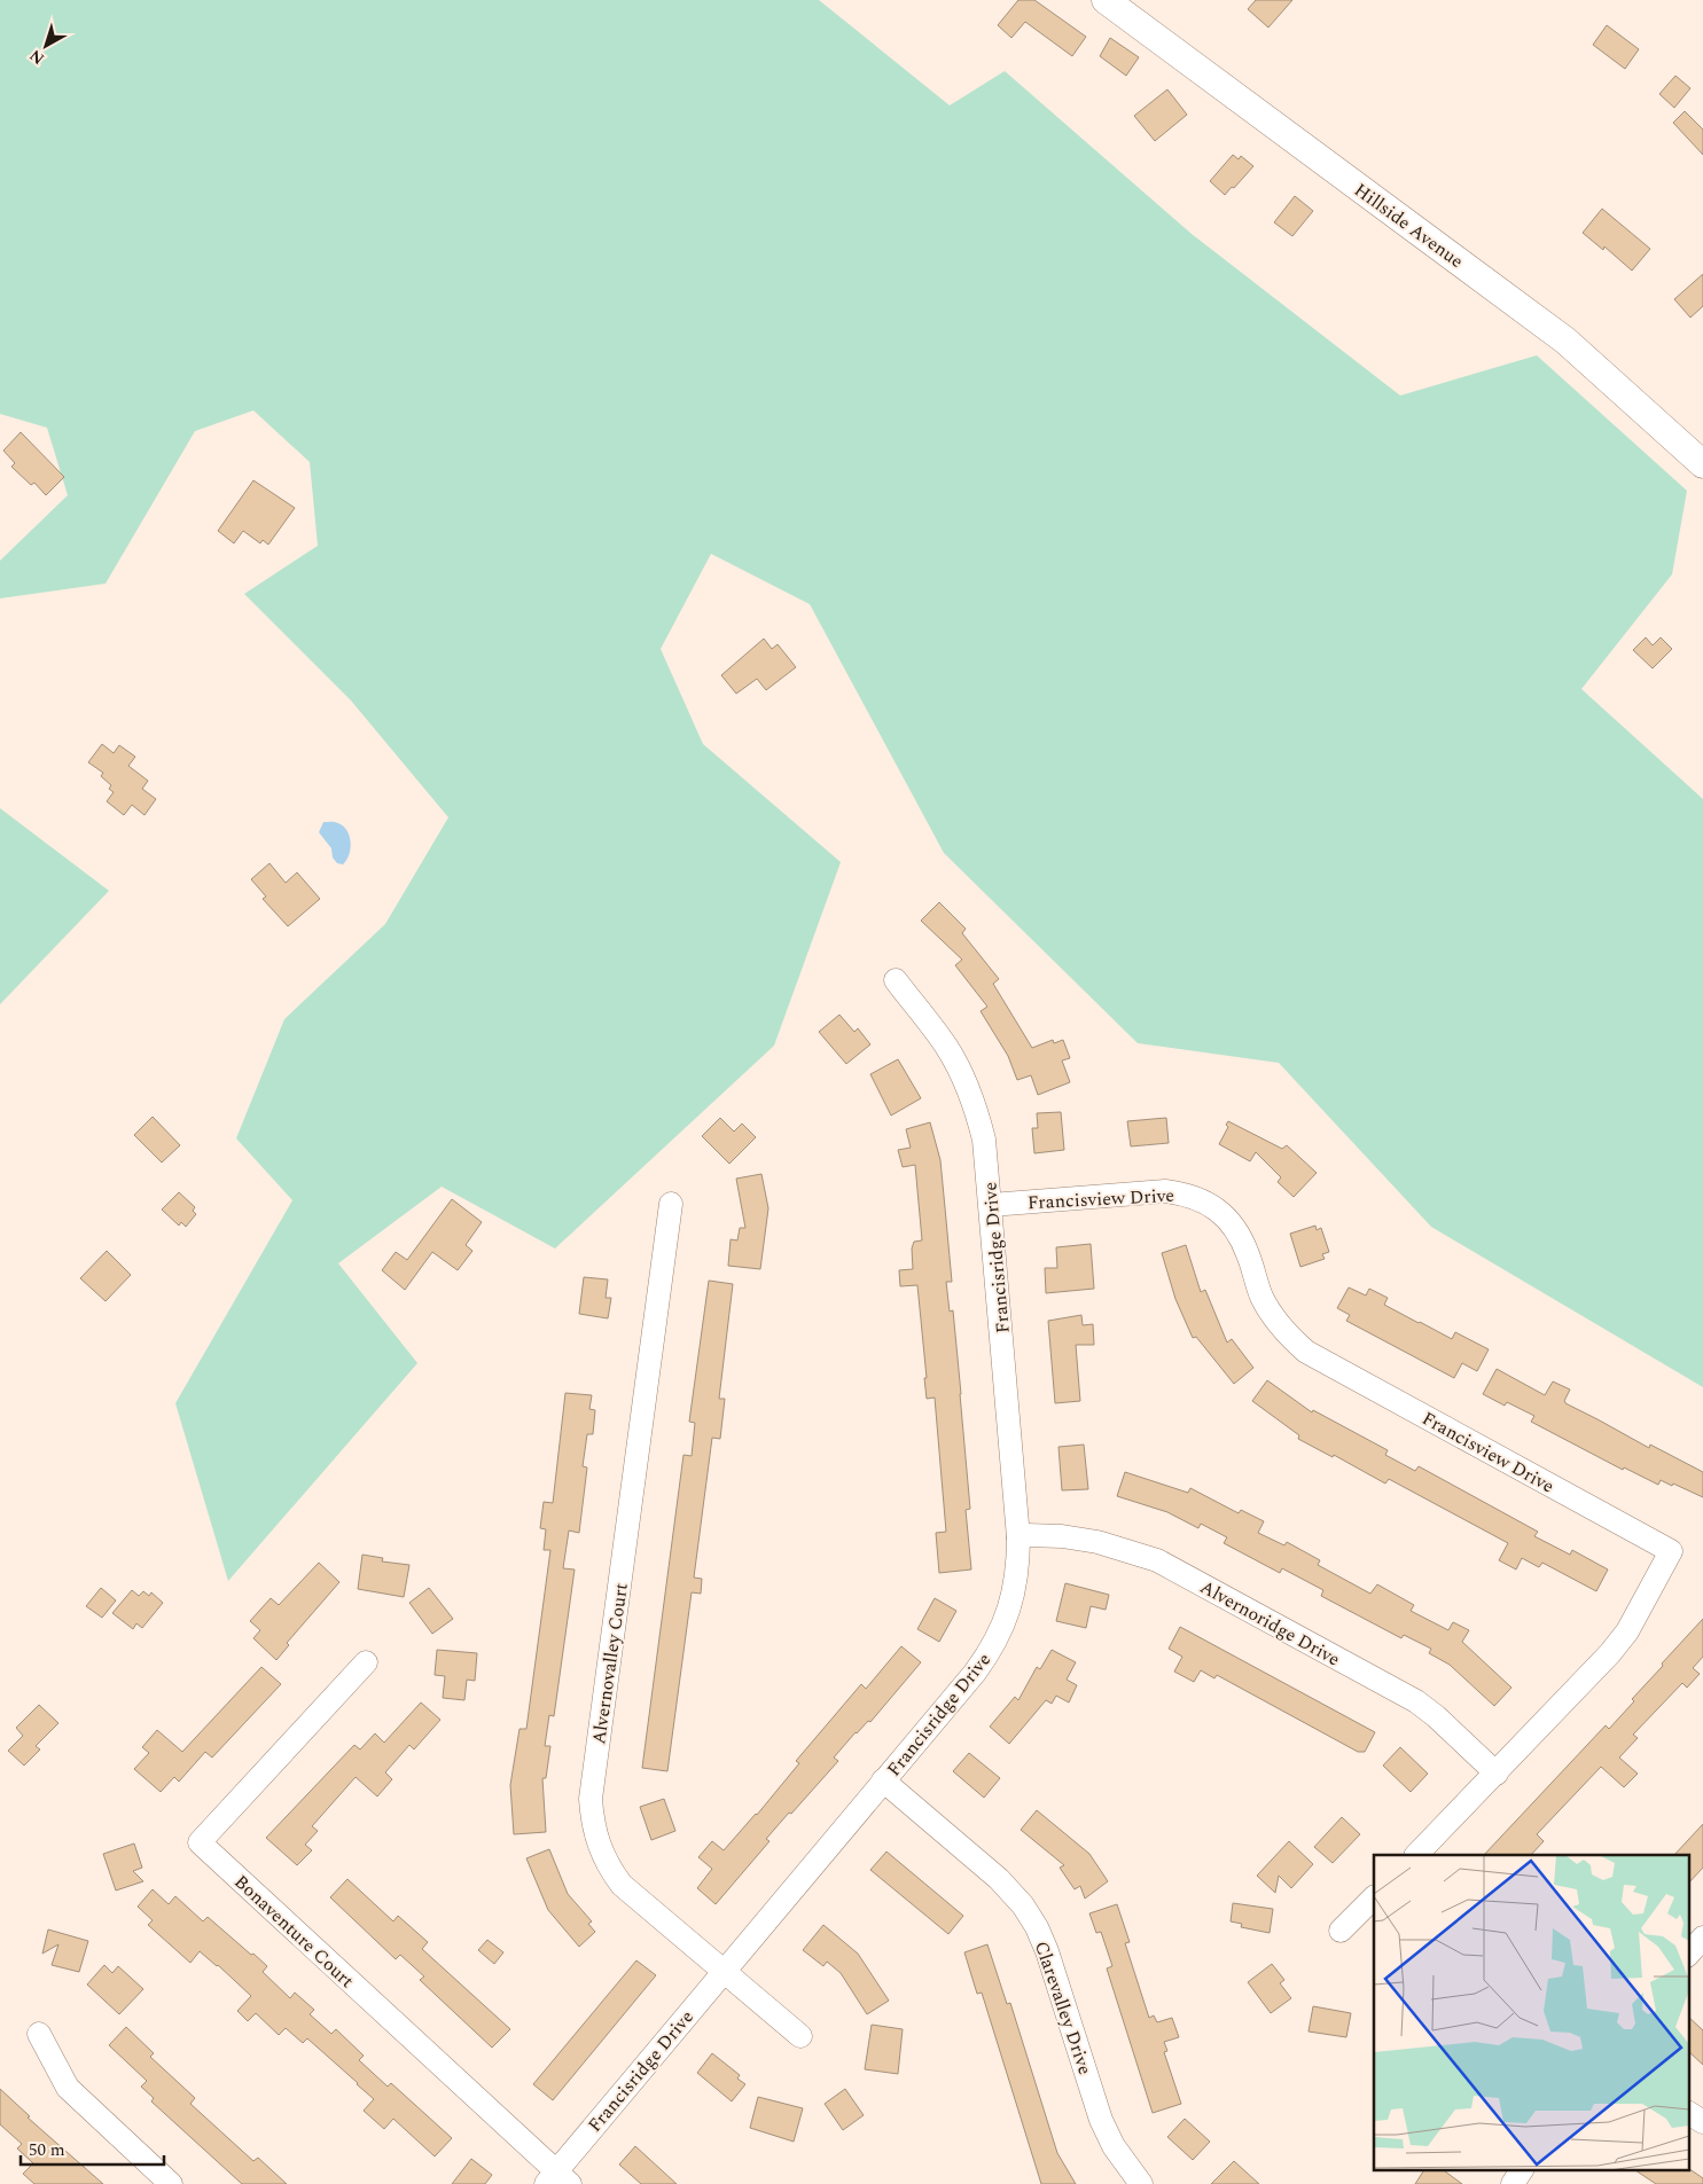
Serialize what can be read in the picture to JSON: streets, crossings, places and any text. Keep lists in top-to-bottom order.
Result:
{
  "streets": {
    "street": [
      "Hillside Avenue",
      "Francisview Drive",
      "Francisridge Drive",
      "Alvernoridge Drive",
      "Alvernovalley Court",
      "Bonaventure Court",
      "Clarevalley Drive"
    ]
  },
  "crossings": [
    ["Francisview Drive", "Francisridge Drive"],
    ["Francisview Drive", "Alvernoridge Drive"],
    ["Francisridge Drive", "Alvernoridge Drive"],
    ["Francisridge Drive", "Alvernovalley Court"],
    ["Francisridge Drive", "Bonaventure Court"],
    ["Francisridge Drive", "Clarevalley Drive"]
  ],
  "scale_bar": "50 m",
  "north": "bottom left"
}
